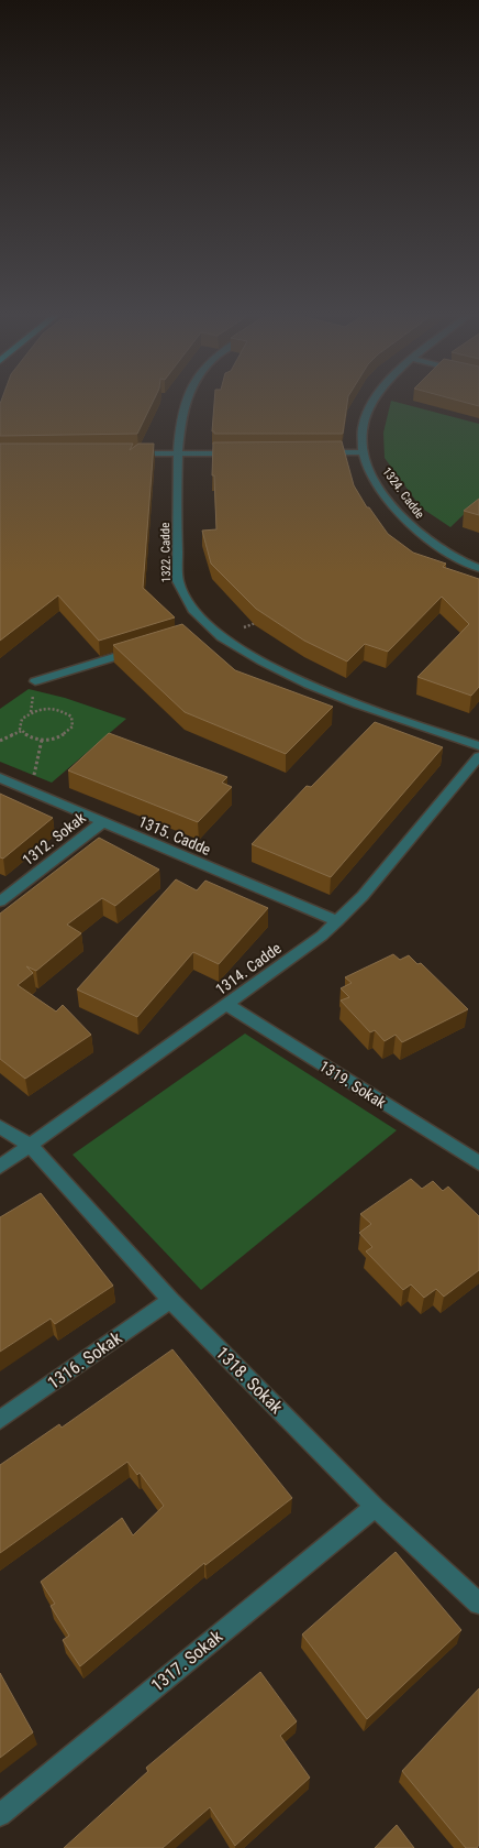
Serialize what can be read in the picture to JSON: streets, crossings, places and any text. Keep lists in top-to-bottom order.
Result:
{
  "streets": {
    "street": [
      "1324. Cadde",
      "1322. Cadde",
      "1315. Cadde",
      "1312. Sokak",
      "1314. Cadde",
      "1319. Sokak",
      "1316. Sokak",
      "1318. Sokak",
      "1317. Sokak"
    ]
  },
  "crossings": [
    ["1315. Cadde", "1312. Sokak"],
    ["1315. Cadde", "1314. Cadde"],
    ["1314. Cadde", "1319. Sokak"],
    ["1314. Cadde", "1318. Sokak"],
    ["1316. Sokak", "1318. Sokak"],
    ["1318. Sokak", "1317. Sokak"]
  ]
}
